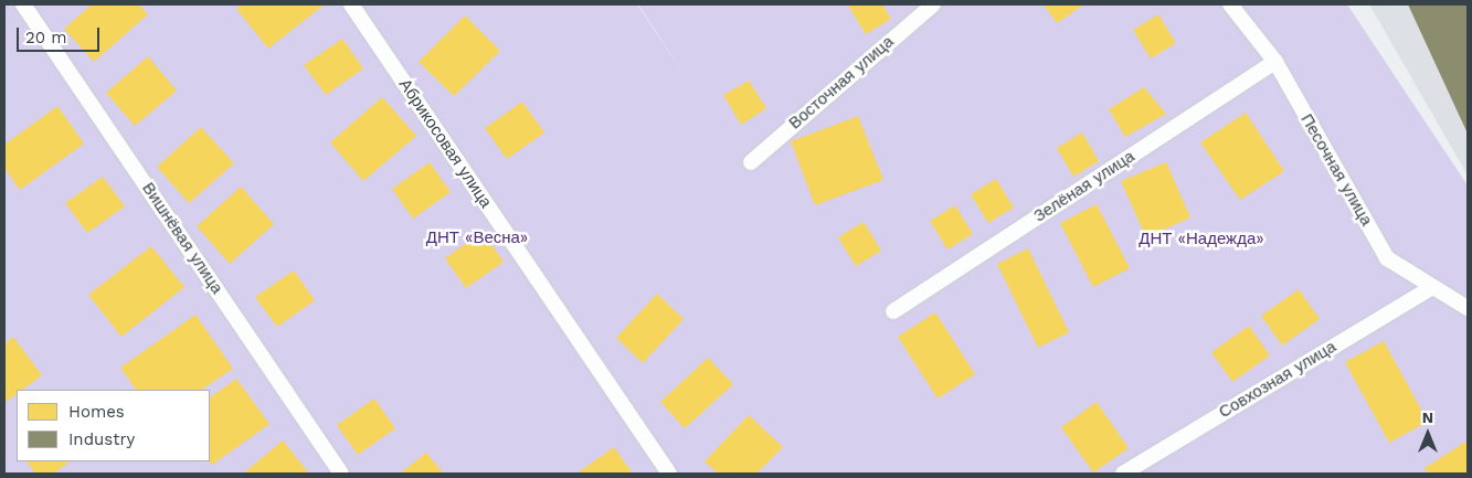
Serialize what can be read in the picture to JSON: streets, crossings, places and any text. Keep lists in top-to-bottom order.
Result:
{
  "streets": {
    "lane": [
      "Восточная улица",
      "Абрикосовая улица",
      "Песочная улица",
      "Зелёная улица",
      "Вишнёвая улица",
      "Совхозная улица"
    ]
  },
  "crossings": [
    ["Песочная улица", "Зелёная улица"],
    ["Песочная улица", "Совхозная улица"]
  ],
  "parks": ["ДНТ «Весна»", "ДНТ «Надежда»"],
  "legend": ["Homes", "Industry"],
  "scale_bar": "20 m",
  "north": "top"
}
